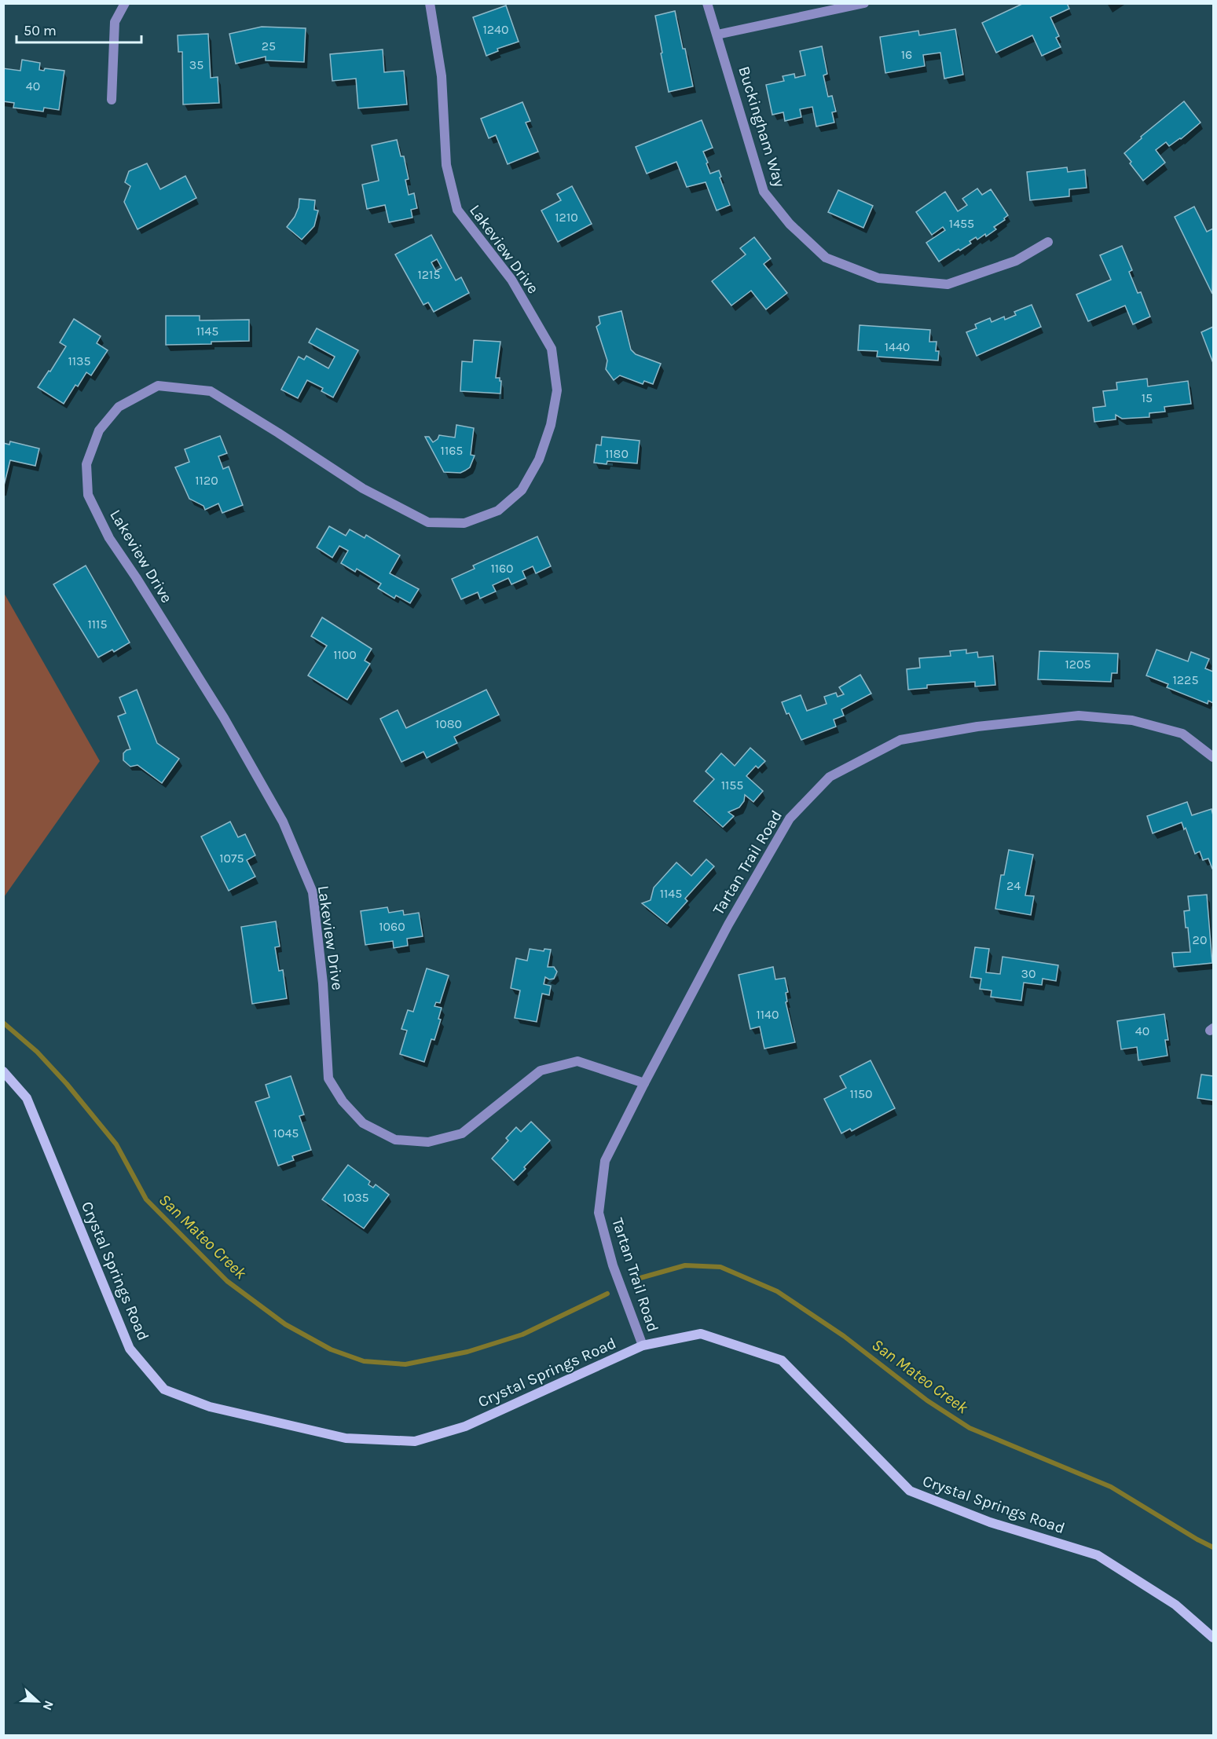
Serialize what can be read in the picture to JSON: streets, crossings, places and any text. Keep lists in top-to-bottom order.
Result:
{
  "streets": {
    "main road": ["Crystal Springs Road"],
    "street": ["Buckingham Way", "Lakeview Drive", "Tartan Trail Road"]
  },
  "crossings": [
    ["Lakeview Drive", "Tartan Trail Road"],
    ["Tartan Trail Road", "Crystal Springs Road"]
  ],
  "water": ["San Mateo Creek"],
  "house_numbers": [
    "1240",
    "25",
    "16",
    "35",
    "40",
    "1210",
    "1455",
    "1215",
    "1145",
    "1440",
    "1135",
    "15",
    "1165",
    "1180",
    "1120",
    "1160",
    "1115",
    "1100",
    "1205",
    "1225",
    "1080",
    "1155",
    "1075",
    "24",
    "1145",
    "1060",
    "20",
    "30",
    "1140",
    "40",
    "1150",
    "1045",
    "1035"
  ],
  "scale_bar": "50 m",
  "north": "right"
}
